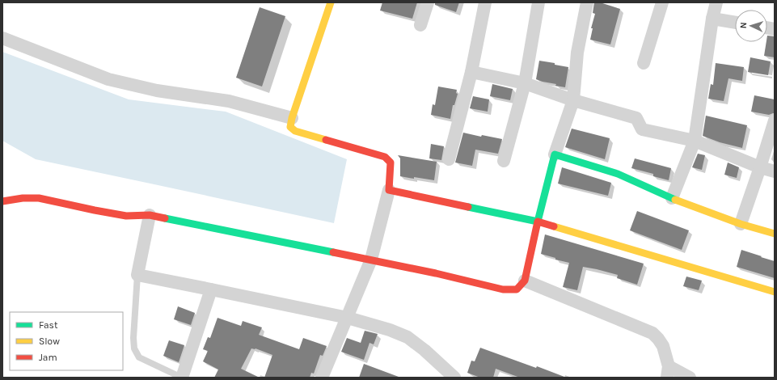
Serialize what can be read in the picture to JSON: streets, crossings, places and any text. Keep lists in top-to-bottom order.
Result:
{
  "legend": ["Fast", "Slow", "Jam"],
  "north": "left"
}
